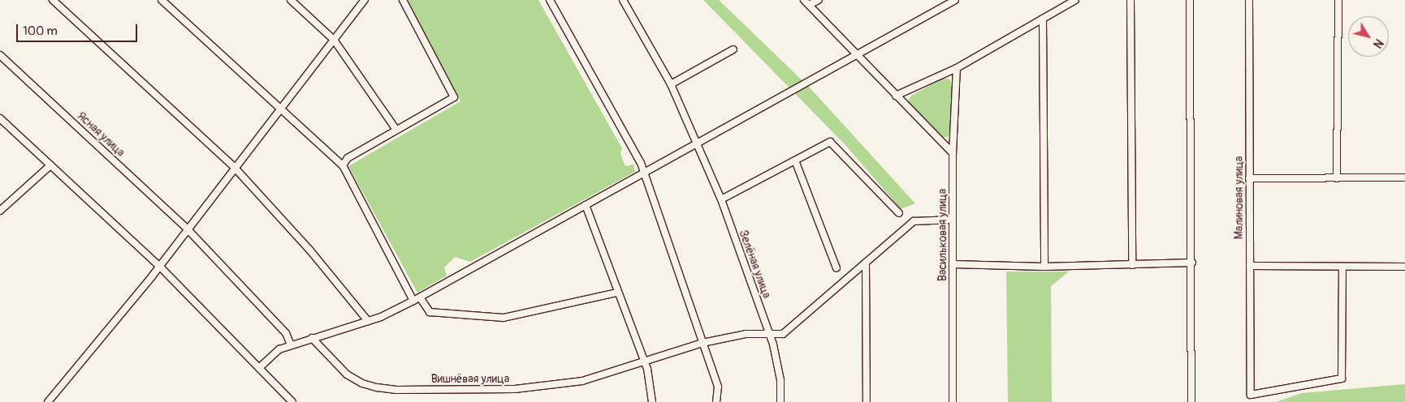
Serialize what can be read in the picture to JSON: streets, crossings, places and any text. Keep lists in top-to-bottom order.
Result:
{
  "streets": {
    "street": [
      "Ясная улица",
      "Малиновая улица",
      "Васильковая улица",
      "Зелёная улица",
      "Вишнёвая улица"
    ]
  },
  "crossings": [
    ["Васильковая улица", "Вишнёвая улица"],
    ["Зелёная улица", "Вишнёвая улица"]
  ],
  "scale_bar": "100 m",
  "north": "bottom right"
}
